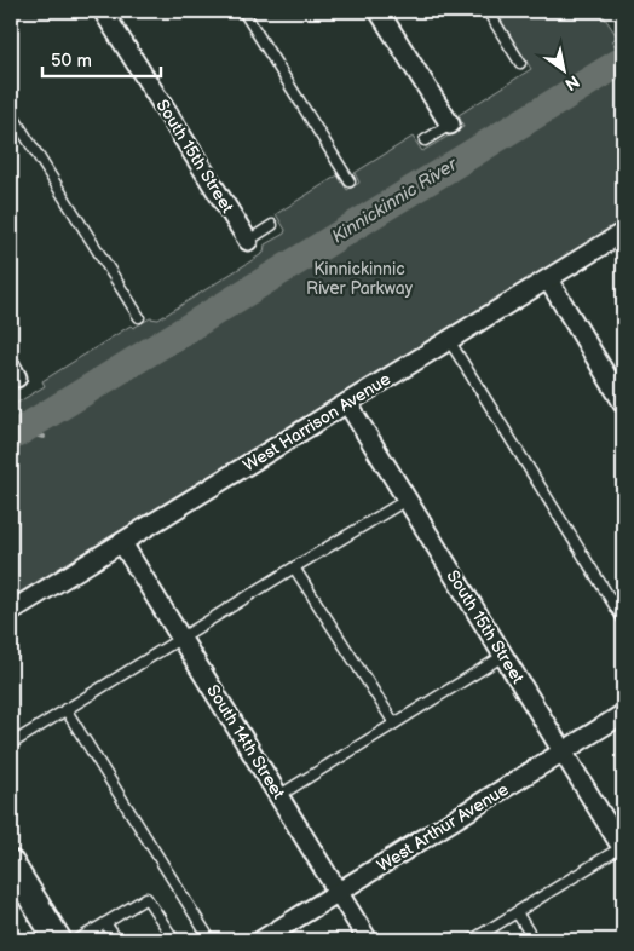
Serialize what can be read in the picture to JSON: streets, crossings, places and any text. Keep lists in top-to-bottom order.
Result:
{
  "streets": {
    "street": [
      "South 15th Street",
      "West Harrison Avenue",
      "South 14th Street",
      "West Arthur Avenue"
    ]
  },
  "crossings": [
    ["South 15th Street", "West Harrison Avenue"],
    ["South 15th Street", "West Arthur Avenue"],
    ["West Harrison Avenue", "South 14th Street"],
    ["South 14th Street", "West Arthur Avenue"]
  ],
  "water": ["Kinnickinnic River"],
  "parks": ["Kinnickinnic River Parkway"],
  "scale_bar": "50 m",
  "north": "bottom right"
}
